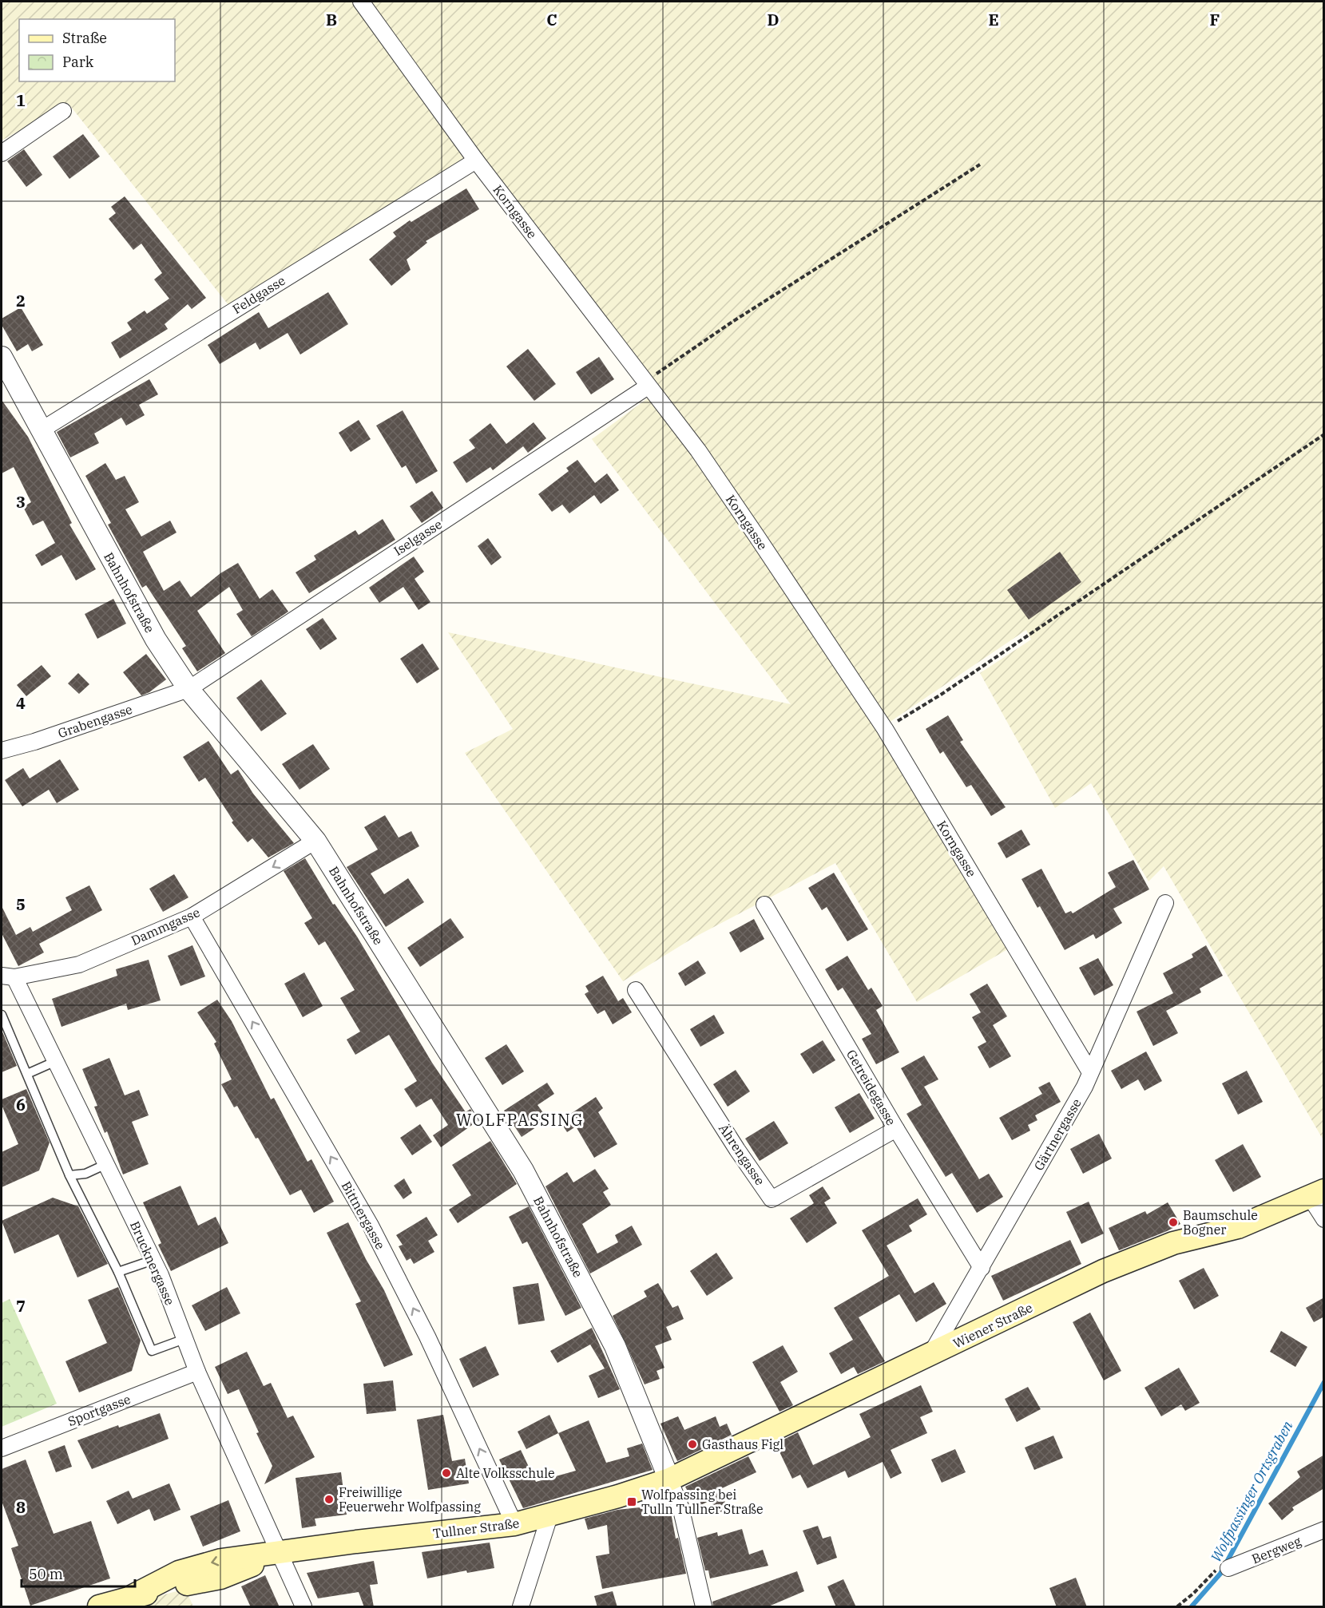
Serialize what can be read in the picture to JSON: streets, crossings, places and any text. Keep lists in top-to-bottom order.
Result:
{
  "streets": {
    "main road": ["Wiener Straße", "Tullner Straße"],
    "street": [
      "Korngasse",
      "Feldgasse",
      "Iselgasse",
      "Bahnhofstraße",
      "Grabengasse",
      "Dammgasse",
      "Getreidegasse",
      "Gärtnergasse",
      "Ährengasse",
      "Bittnergasse",
      "Brucknergasse",
      "Sportgasse",
      "Bergweg"
    ]
  },
  "crossings": [
    ["Korngasse", "Feldgasse"],
    ["Korngasse", "Iselgasse"],
    ["Korngasse", "Gärtnergasse"],
    ["Feldgasse", "Bahnhofstraße"],
    ["Iselgasse", "Bahnhofstraße"],
    ["Iselgasse", "Grabengasse"],
    ["Bahnhofstraße", "Grabengasse"],
    ["Bahnhofstraße", "Dammgasse"],
    ["Bahnhofstraße", "Wiener Straße"],
    ["Bahnhofstraße", "Tullner Straße"],
    ["Dammgasse", "Bittnergasse"],
    ["Dammgasse", "Brucknergasse"],
    ["Getreidegasse", "Gärtnergasse"],
    ["Getreidegasse", "Ährengasse"],
    ["Gärtnergasse", "Wiener Straße"],
    ["Bittnergasse", "Tullner Straße"],
    ["Brucknergasse", "Sportgasse"],
    ["Brucknergasse", "Tullner Straße"],
    ["Wiener Straße", "Tullner Straße"]
  ],
  "one_way": ["Dammgasse", "Bittnergasse"],
  "districts": ["WOLFPASSING"],
  "water": ["Wolfpassinger Ortsgraben"],
  "places": {
    "other": [
      "Baumschule Bogner",
      "Gasthaus Figl",
      "Alte Volksschule",
      "Freiwillige Feuerwehr Wolfpassing"
    ],
    "transit": ["Wolfpassing bei Tulln Tullner Straße"]
  },
  "legend": ["Straße", "Park"],
  "scale_bar": "50 m",
  "grid": {
    "columns": [
      "B",
      "C",
      "D",
      "E",
      "F"
    ],
    "rows": [
      "1",
      "2",
      "3",
      "4",
      "5",
      "6",
      "7",
      "8"
    ]
  }
}
